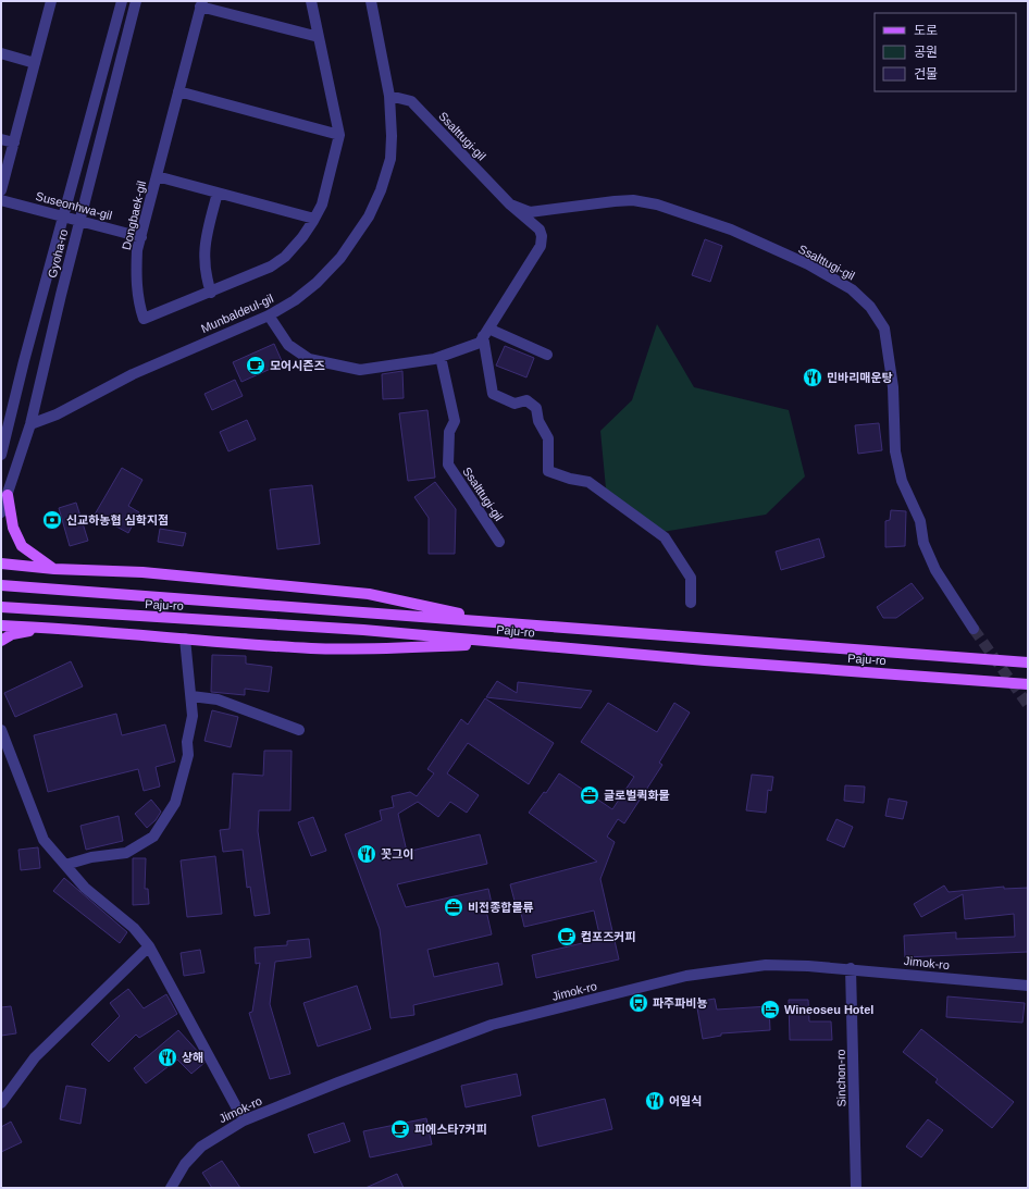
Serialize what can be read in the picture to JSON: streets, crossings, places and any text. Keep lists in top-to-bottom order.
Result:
{
  "streets": {
    "main road": ["Paju-ro"],
    "street": [
      "Ssalttugi-gil",
      "Suseonhwa-gil",
      "Dongbaek-gil",
      "Gyoha-ro",
      "Munbaldeul-gil",
      "Jimok-ro",
      "Sinchon-ro"
    ]
  },
  "crossings": [
    ["Ssalttugi-gil", "Munbaldeul-gil"],
    ["Suseonhwa-gil", "Dongbaek-gil"],
    ["Suseonhwa-gil", "Gyoha-ro"],
    ["Gyoha-ro", "Munbaldeul-gil"],
    ["Jimok-ro", "Sinchon-ro"]
  ],
  "places": {
    "cafe": ["모어시즌즈", "컴포즈커피", "피에스타7커피"],
    "restaurant": [
      "민바리매운탕",
      "꼿그이",
      "상해",
      "어일식"
    ],
    "bank": ["신교하농협 심학지점"],
    "office": ["글로벌퀵화물", "비전종합물류"],
    "bus stop": ["파주파비뇽"],
    "hotel": ["Wineoseu Hotel"]
  },
  "legend": ["도로", "공원", "건물"]
}
